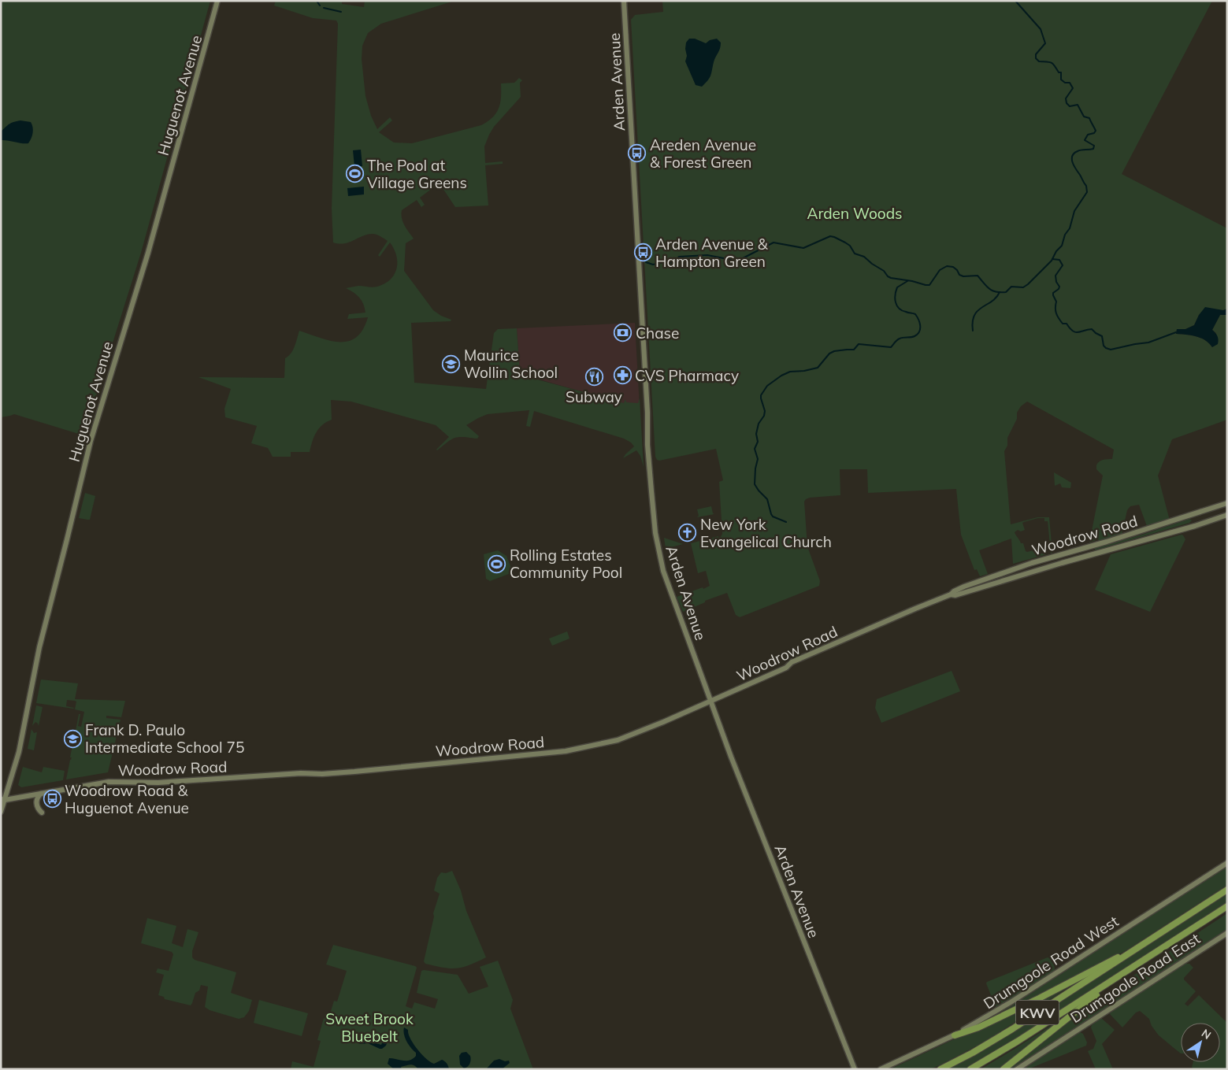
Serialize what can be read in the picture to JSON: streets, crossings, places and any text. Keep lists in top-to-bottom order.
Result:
{
  "streets": {
    "highway": ["KWV"],
    "street": [
      "Arden Avenue",
      "Huguenot Avenue",
      "Woodrow Road",
      "Drumgoole Road West",
      "Drumgoole Road East"
    ]
  },
  "crossings": [
    ["Arden Avenue", "Woodrow Road"],
    ["Huguenot Avenue", "Woodrow Road"]
  ],
  "parks": ["Arden Woods", "Sweet Brook Bluebelt"],
  "places": {
    "bus stop": ["Areden Avenue & Forest Green", "Arden Avenue & Hampton Green", "Woodrow Road & Huguenot Avenue"],
    "sports": ["The Pool at Village Greens", "Rolling Estates Community Pool"],
    "bank": ["Chase"],
    "school or university": ["Maurice Wollin School", "Frank D. Paulo Intermediate School 75"],
    "pharmacy": ["CVS Pharmacy"],
    "restaurant": ["Subway"],
    "church": ["New York Evangelical Church"]
  },
  "north": "top right"
}
